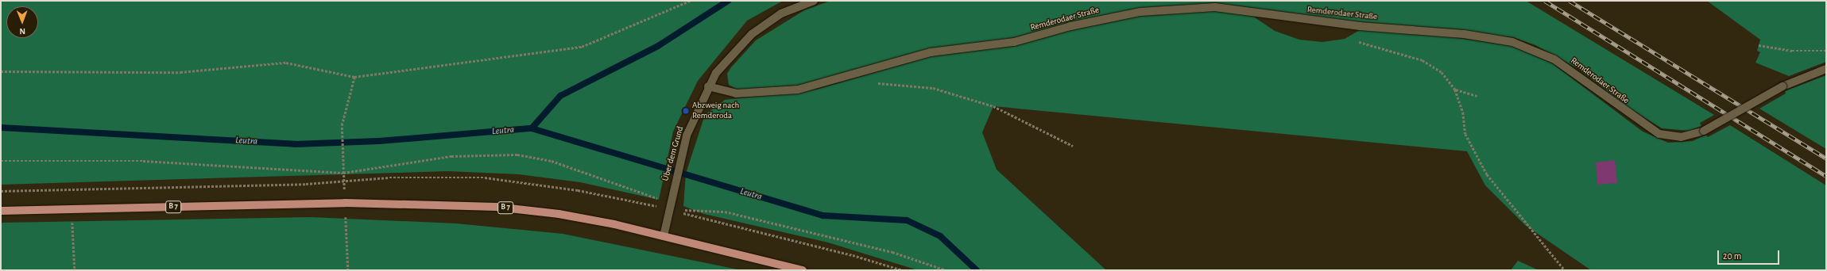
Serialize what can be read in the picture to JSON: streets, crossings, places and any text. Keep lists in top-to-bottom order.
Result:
{
  "streets": {
    "main road": ["B 7"],
    "street": ["Remderodaer Straße", "Über dem Grund"]
  },
  "crossings": [
    ["Remderodaer Straße", "Über dem Grund"],
    ["Über dem Grund", "B 7"]
  ],
  "water": ["Leutra"],
  "places": ["Abzweig nach Remderoda"],
  "scale_bar": "20 m",
  "north": "bottom"
}
